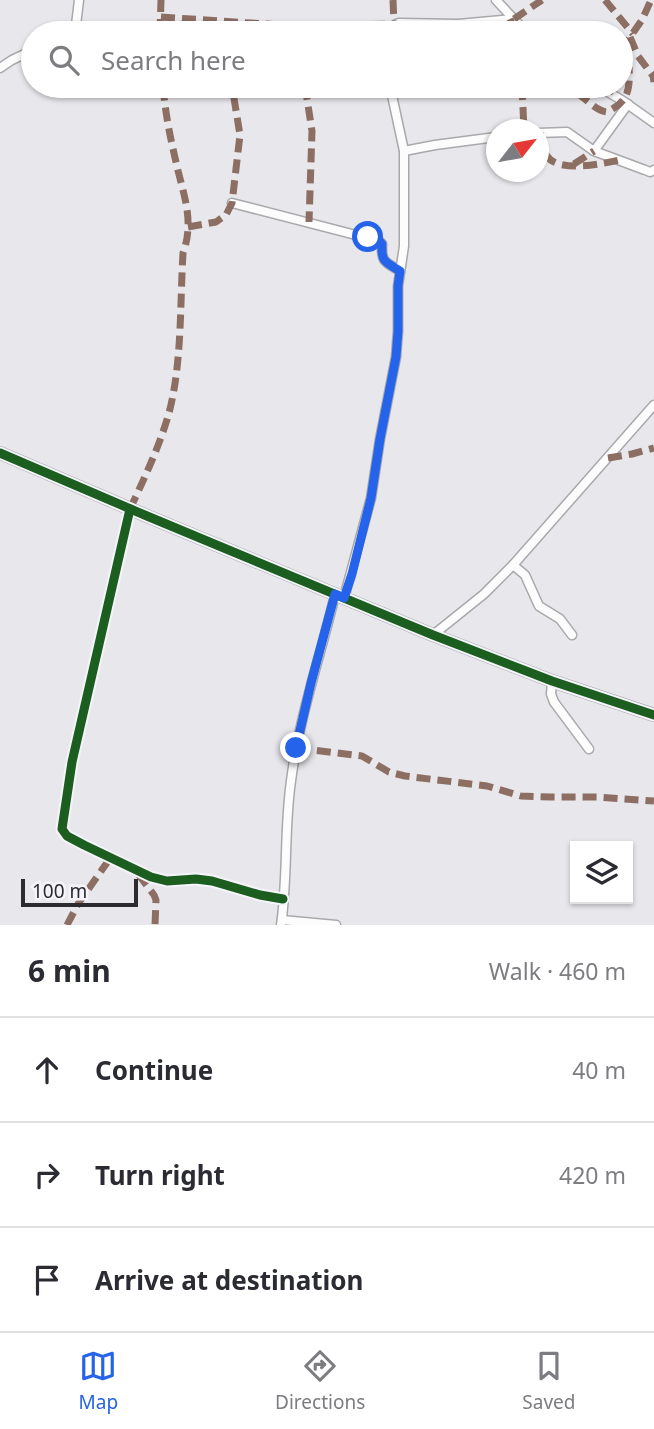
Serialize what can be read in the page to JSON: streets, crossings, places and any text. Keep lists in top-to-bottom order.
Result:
{
  "scale_bar": "100 m",
  "north": "top right",
  "page": {
    "search": "Search here",
    "scale": "100 m",
    "heading": ["6 min", "Walk · 460 m"],
    "list": [
      ["Continue", "40 m"],
      ["Turn right", "420 m"],
      "Arrive at destination"
    ],
    "nav": ["Map", "Directions", "Saved"]
  }
}
